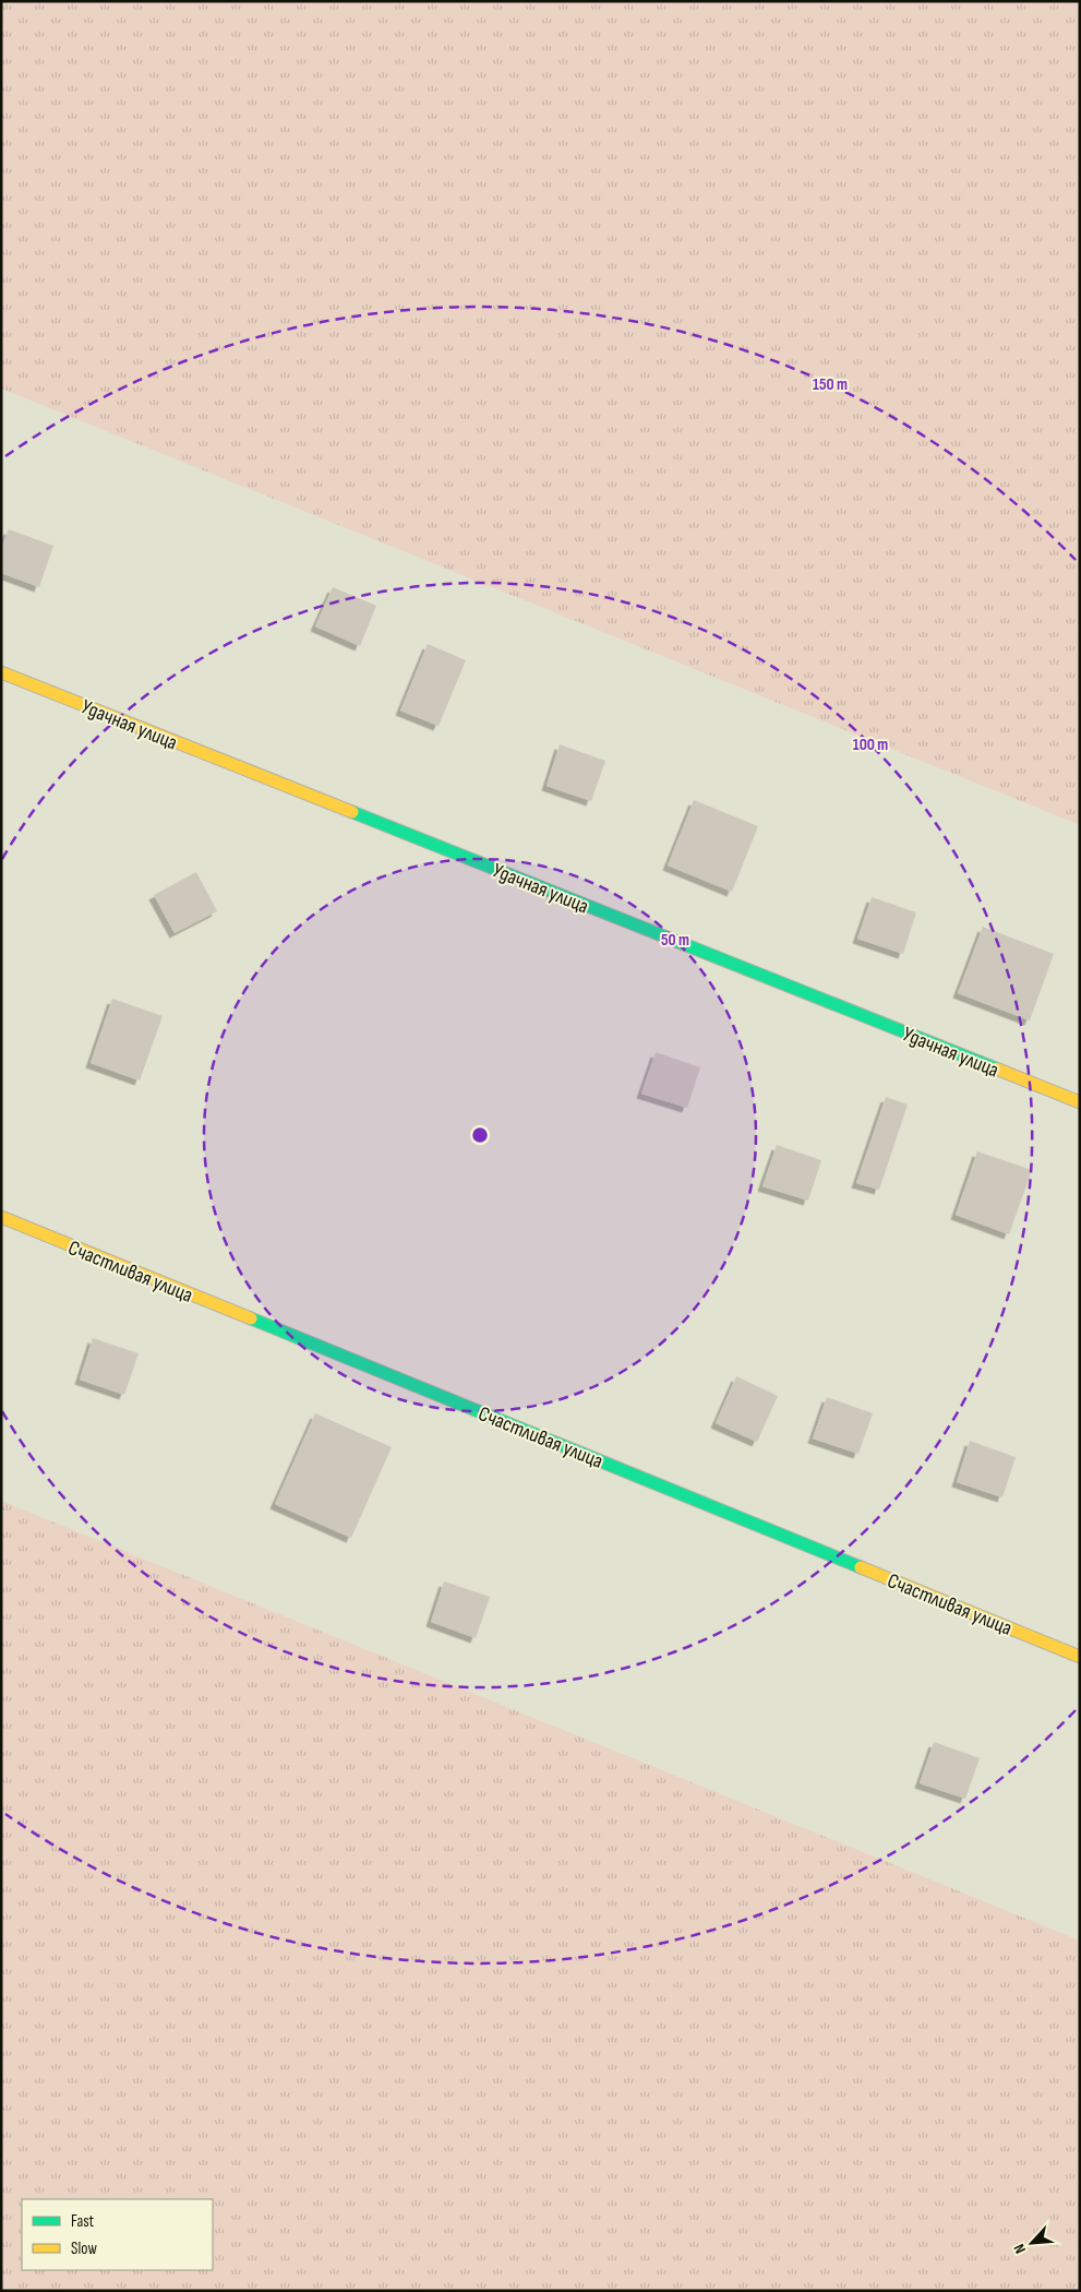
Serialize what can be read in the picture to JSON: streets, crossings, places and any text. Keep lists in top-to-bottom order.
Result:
{
  "streets": {
    "street": ["Удачная улица", "Счастливая улица"]
  },
  "legend": ["Fast", "Slow"],
  "north": "bottom left",
  "rings": ["150 m", "100 m", "50 m"]
}
